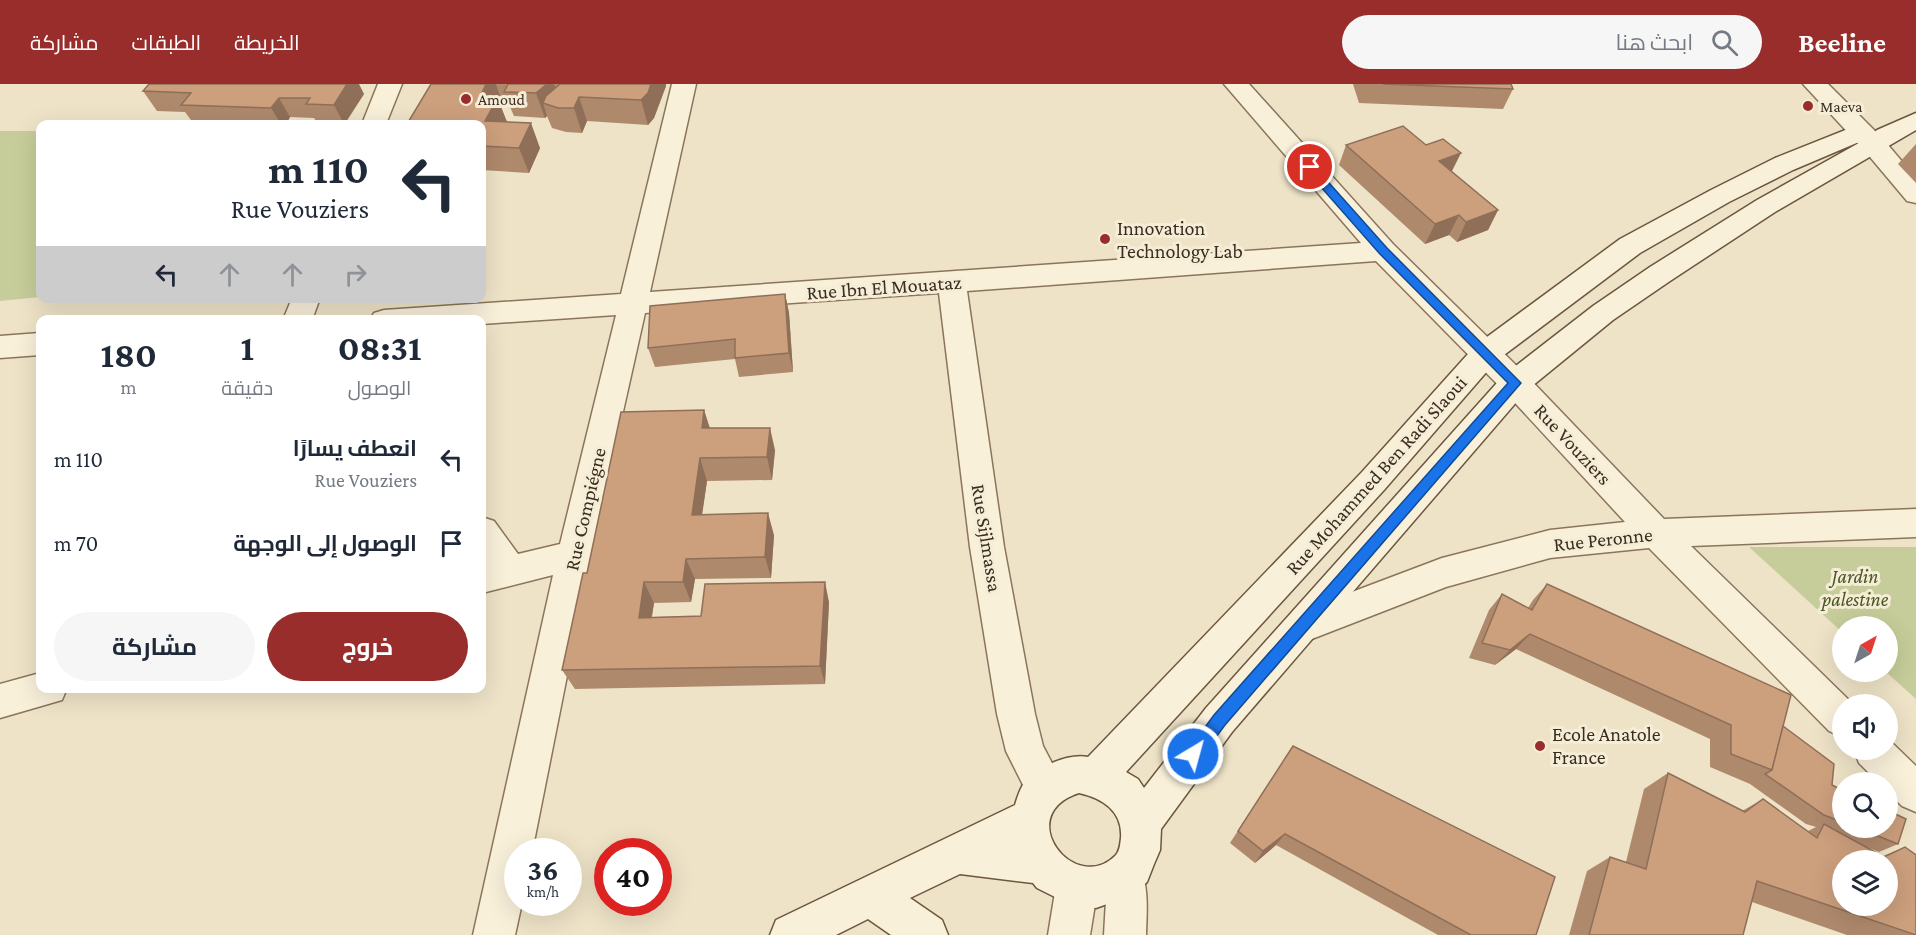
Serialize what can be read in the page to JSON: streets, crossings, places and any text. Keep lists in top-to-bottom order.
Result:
{
  "streets": {
    "street": [
      "Rue Ibn El Mouataz",
      "Rue Vouziers",
      "Rue Mohammed Ben Radi Slaoui",
      "Rue Compiégne",
      "Rue Sijlmassa",
      "Rue Peronne"
    ]
  },
  "crossings": [
    ["Rue Ibn El Mouataz", "Rue Vouziers"],
    ["Rue Ibn El Mouataz", "Rue Compiégne"],
    ["Rue Ibn El Mouataz", "Rue Sijlmassa"],
    ["Rue Vouziers", "Rue Mohammed Ben Radi Slaoui"],
    ["Rue Vouziers", "Rue Peronne"],
    ["Rue Mohammed Ben Radi Slaoui", "Rue Sijlmassa"],
    ["Rue Mohammed Ben Radi Slaoui", "Rue Peronne"]
  ],
  "parks": ["Jardin palestine"],
  "places": [
    "Amoud",
    "Maeva",
    "Innovation Technology Lab",
    "Ecole Anatole France"
  ],
  "north": "top right",
  "page": {
    "header": "Beeline",
    "search": "ابحث هنا",
    "nav": ["الخريطة", "الطبقات", "مشاركة"],
    "turn": ["110 m", "Rue Vouziers"],
    "eta": [
      "08:31",
      "الوصول",
      "1",
      "دقيقة",
      "180",
      "m"
    ],
    "list": [
      {
        "name": "انعطف يسارًا",
        "note": "Rue Vouziers",
        "value": "110 m"
      },
      {
        "name": "الوصول إلى الوجهة",
        "value": "70 m"
      }
    ],
    "buttons": ["خروج", "مشاركة"],
    "speed": "36 km/h",
    "limit": "40"
  }
}
